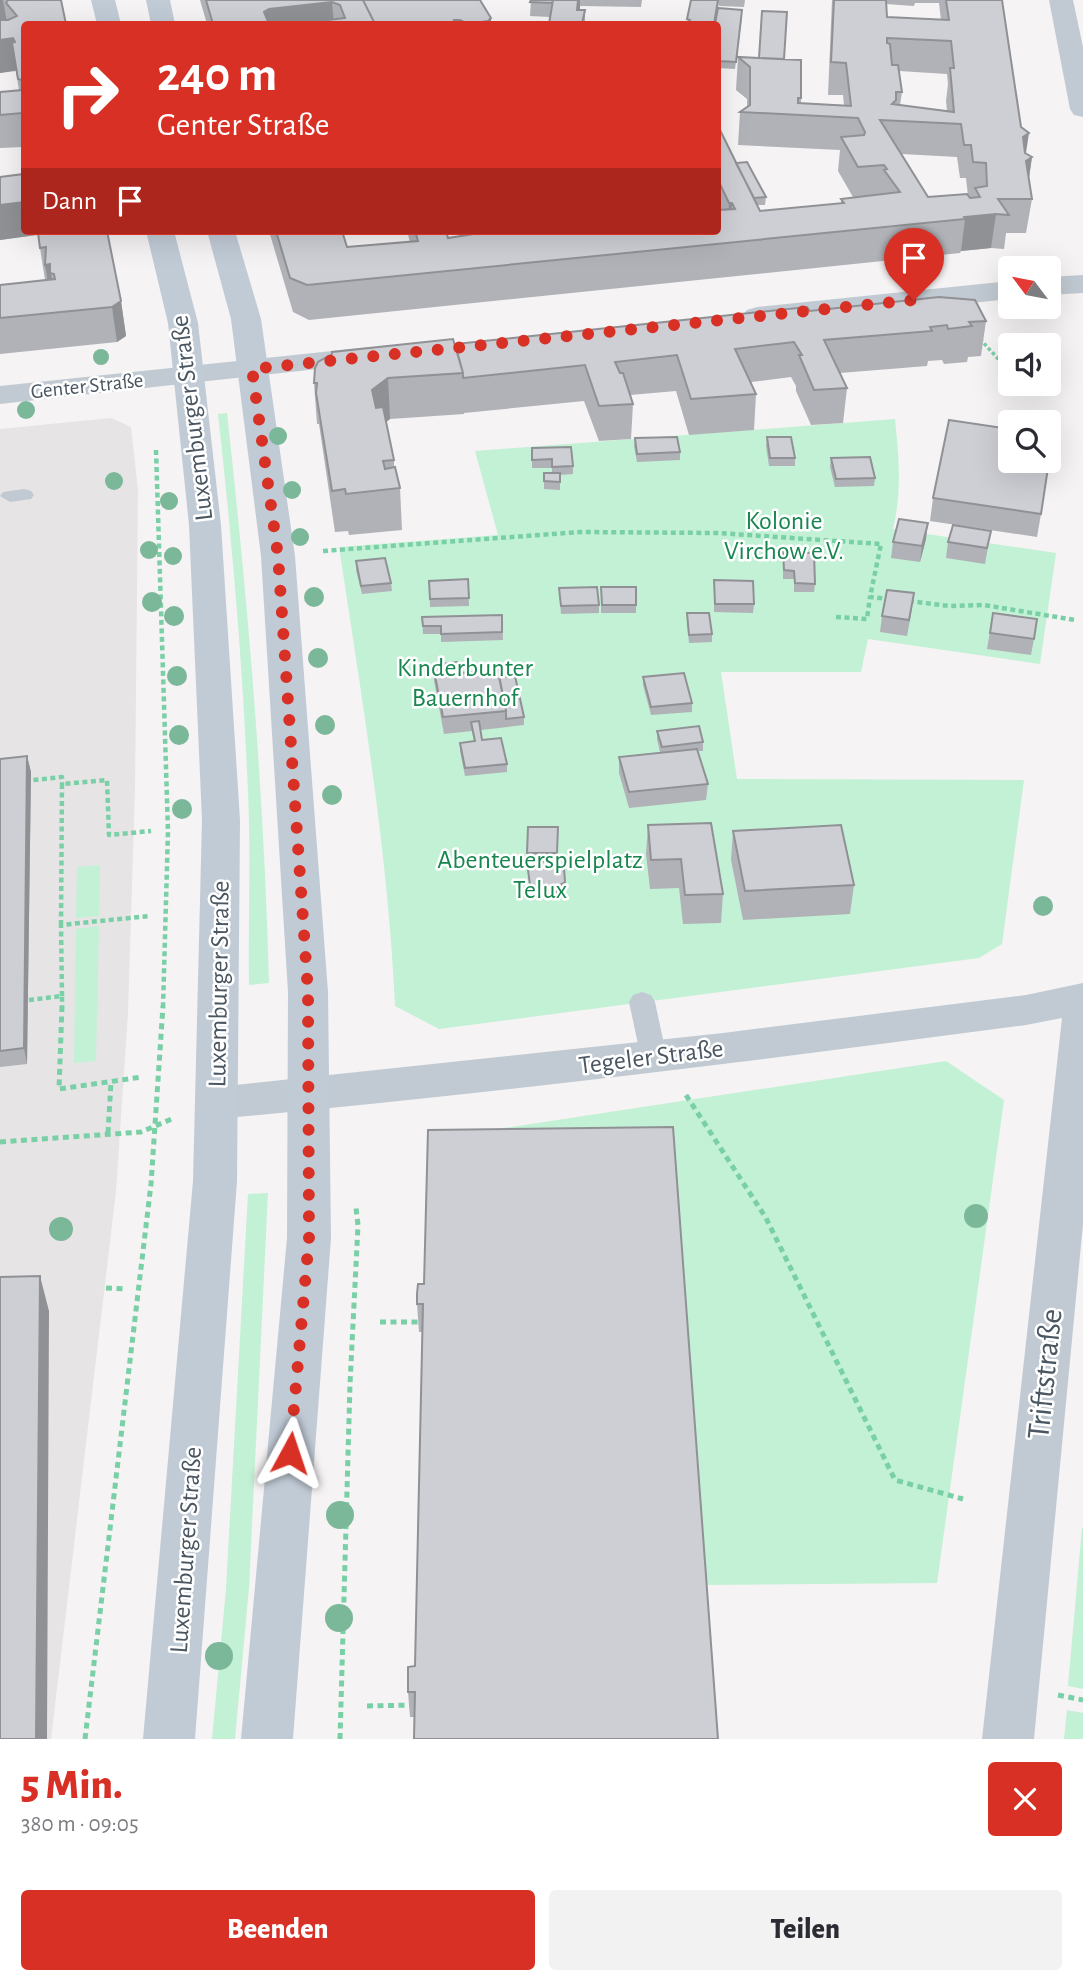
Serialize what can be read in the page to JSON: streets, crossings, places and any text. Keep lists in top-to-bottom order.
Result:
{
  "streets": {
    "main road": ["Luxemburger Straße"],
    "street": ["Genter Straße", "Tegeler Straße", "Triftstraße"]
  },
  "crossings": [
    ["Genter Straße", "Luxemburger Straße"],
    ["Luxemburger Straße", "Tegeler Straße"]
  ],
  "parks": ["Kolonie Virchow e.V.", "Kinderbunter Bauernhof", "Abenteuerspielplatz Telux"],
  "north": "top left",
  "page": {
    "turn": ["240 m", "Genter Straße"],
    "then": "Dann",
    "heading": ["5 Min.", "380 m · 09:05"],
    "buttons": ["Beenden", "Teilen"]
  }
}
